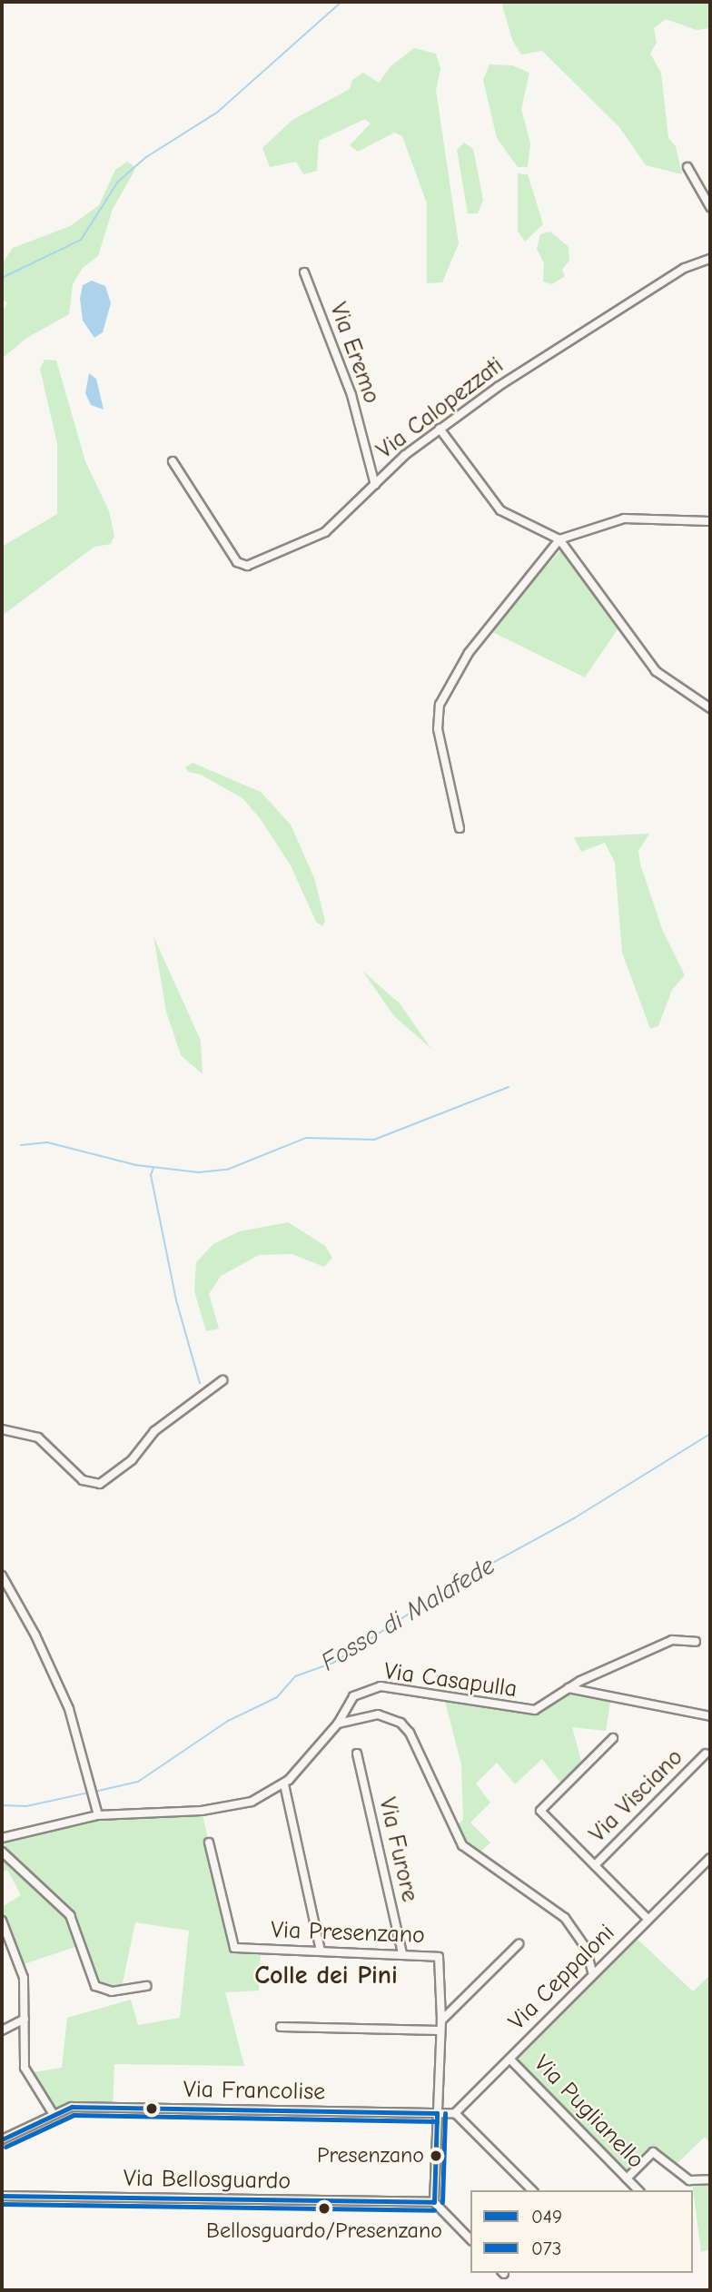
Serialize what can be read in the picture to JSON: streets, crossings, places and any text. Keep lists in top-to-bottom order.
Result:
{
  "streets": {
    "street": [
      "Via Eremo",
      "Via Calopezzati",
      "Via Casapulla",
      "Via Visciano",
      "Via Furore",
      "Via Presenzano",
      "Via Ceppaloni",
      "Via Francolise",
      "Via Puglianello",
      "Via Bellosguardo"
    ]
  },
  "crossings": [
    ["Via Eremo", "Via Calopezzati"],
    ["Via Furore", "Via Presenzano"],
    ["Via Presenzano", "Via Francolise"],
    ["Via Presenzano", "Via Bellosguardo"],
    ["Via Ceppaloni", "Via Puglianello"]
  ],
  "districts": ["Colle dei Pini"],
  "water": ["Fosso di Malafede"],
  "places": ["Presenzano", "Bellosguardo/Presenzano"],
  "lines": ["transit line 049", "transit line 073"],
  "legend": ["049", "073"]
}
